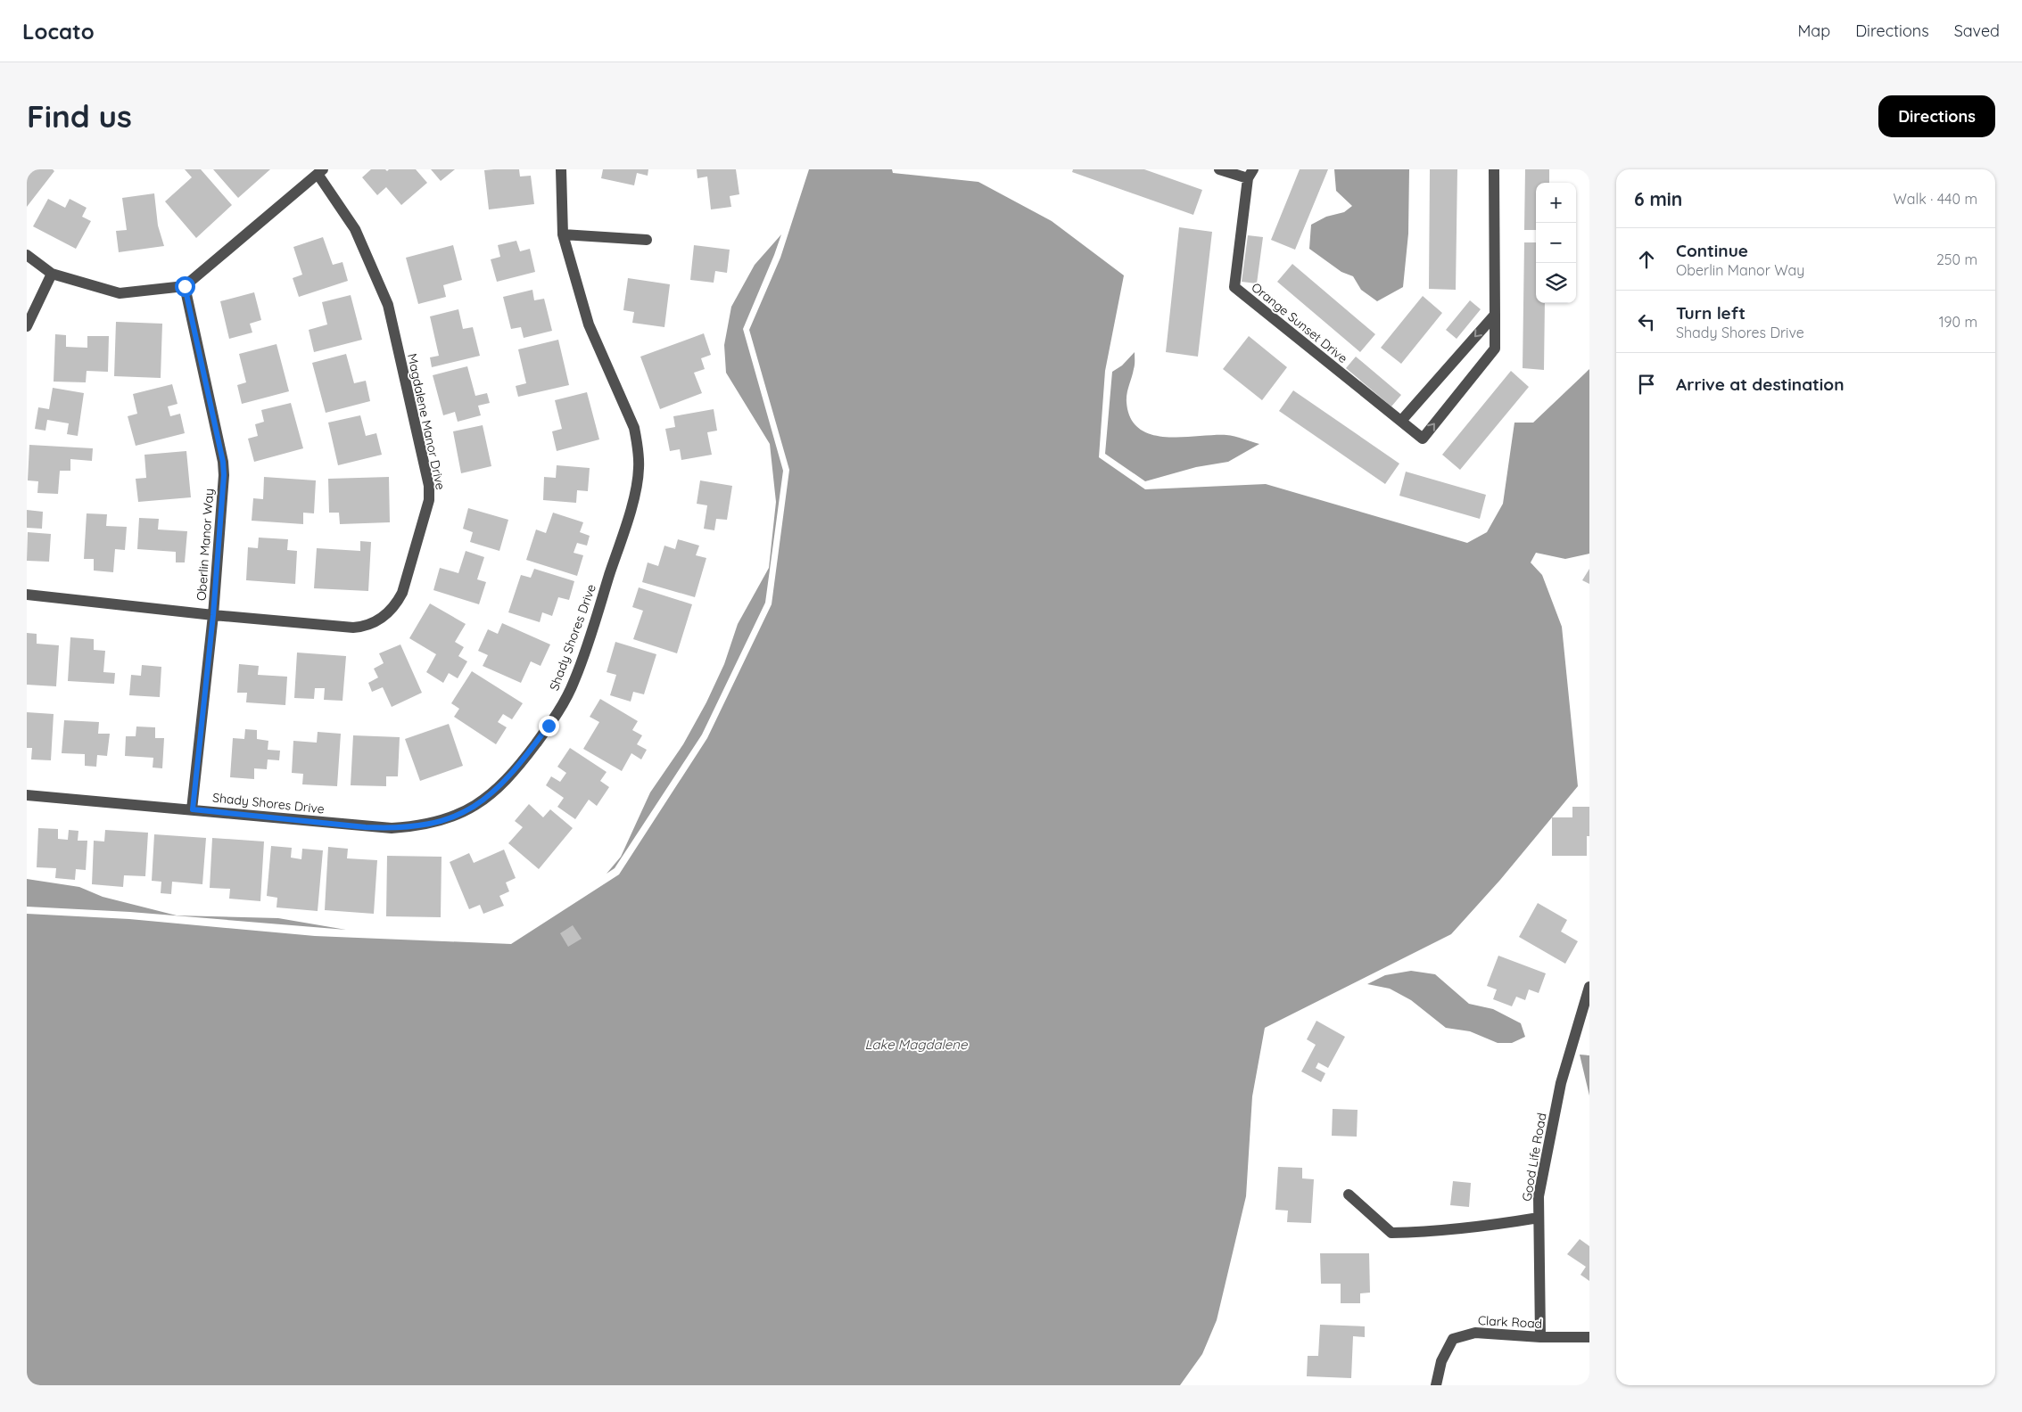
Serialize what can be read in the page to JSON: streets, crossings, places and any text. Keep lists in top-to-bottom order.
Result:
{
  "streets": {
    "street": [
      "Orange Sunset Drive",
      "Magdalene Manor Drive",
      "Oberlin Manor Way",
      "Shady Shores Drive",
      "Good Life Road",
      "Clark Road"
    ]
  },
  "crossings": [
    ["Magdalene Manor Drive", "Oberlin Manor Way"],
    ["Oberlin Manor Way", "Shady Shores Drive"],
    ["Good Life Road", "Clark Road"]
  ],
  "water": ["Lake Magdalene"],
  "page": {
    "header": "Locato",
    "nav": ["Map", "Directions", "Saved"],
    "buttons": "Directions",
    "title": "Find us",
    "heading": ["6 min", "Walk · 440 m"],
    "map_buttons": ["+", "−"],
    "list": [
      ["Continue", "Oberlin Manor Way", "250 m"],
      ["Turn left", "Shady Shores Drive", "190 m"],
      "Arrive at destination"
    ]
  }
}
